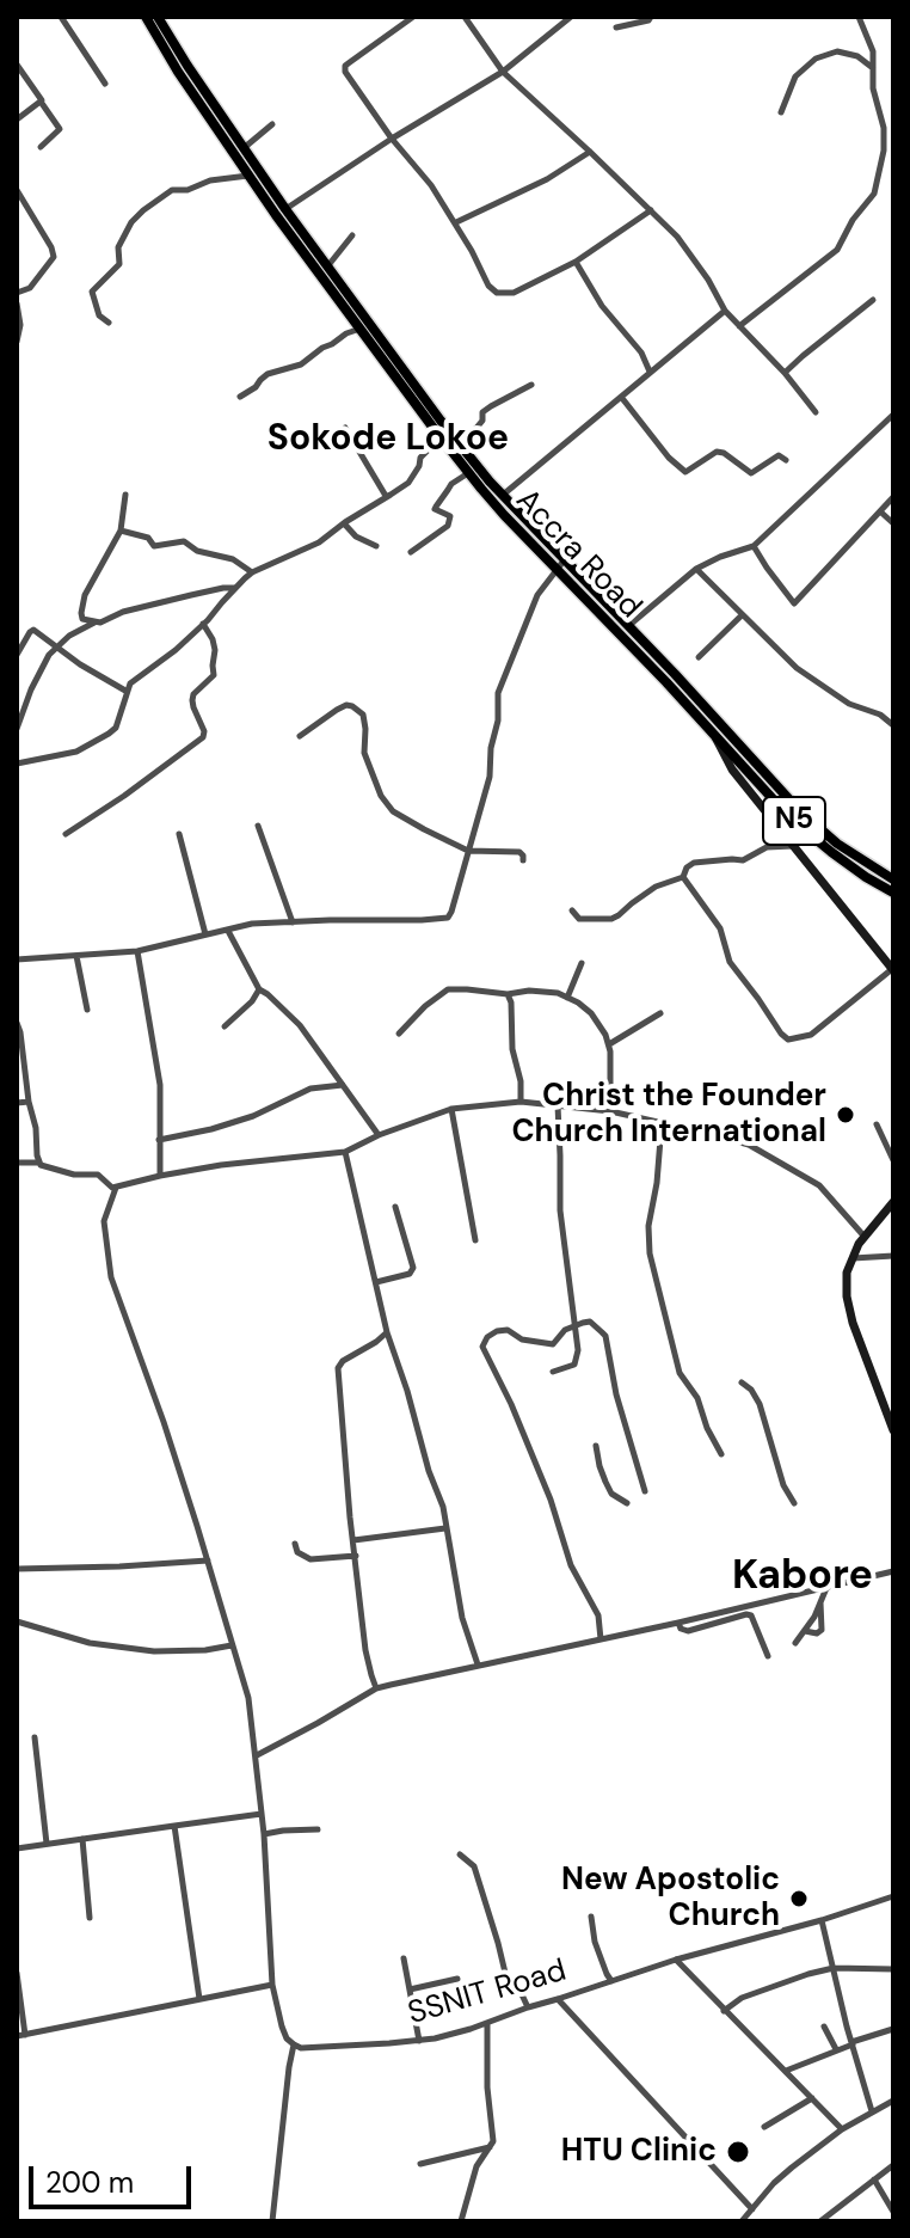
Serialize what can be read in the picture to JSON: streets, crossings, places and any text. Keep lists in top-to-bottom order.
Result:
{
  "streets": {
    "main road": ["Accra Road", "N5"],
    "street": ["SSNIT Road"]
  },
  "districts": ["Sokode Lokoe", "Kabore"],
  "places": ["Christ the Founder Church International", "New Apostolic Church", "HTU Clinic"],
  "scale_bar": "200 m"
}
